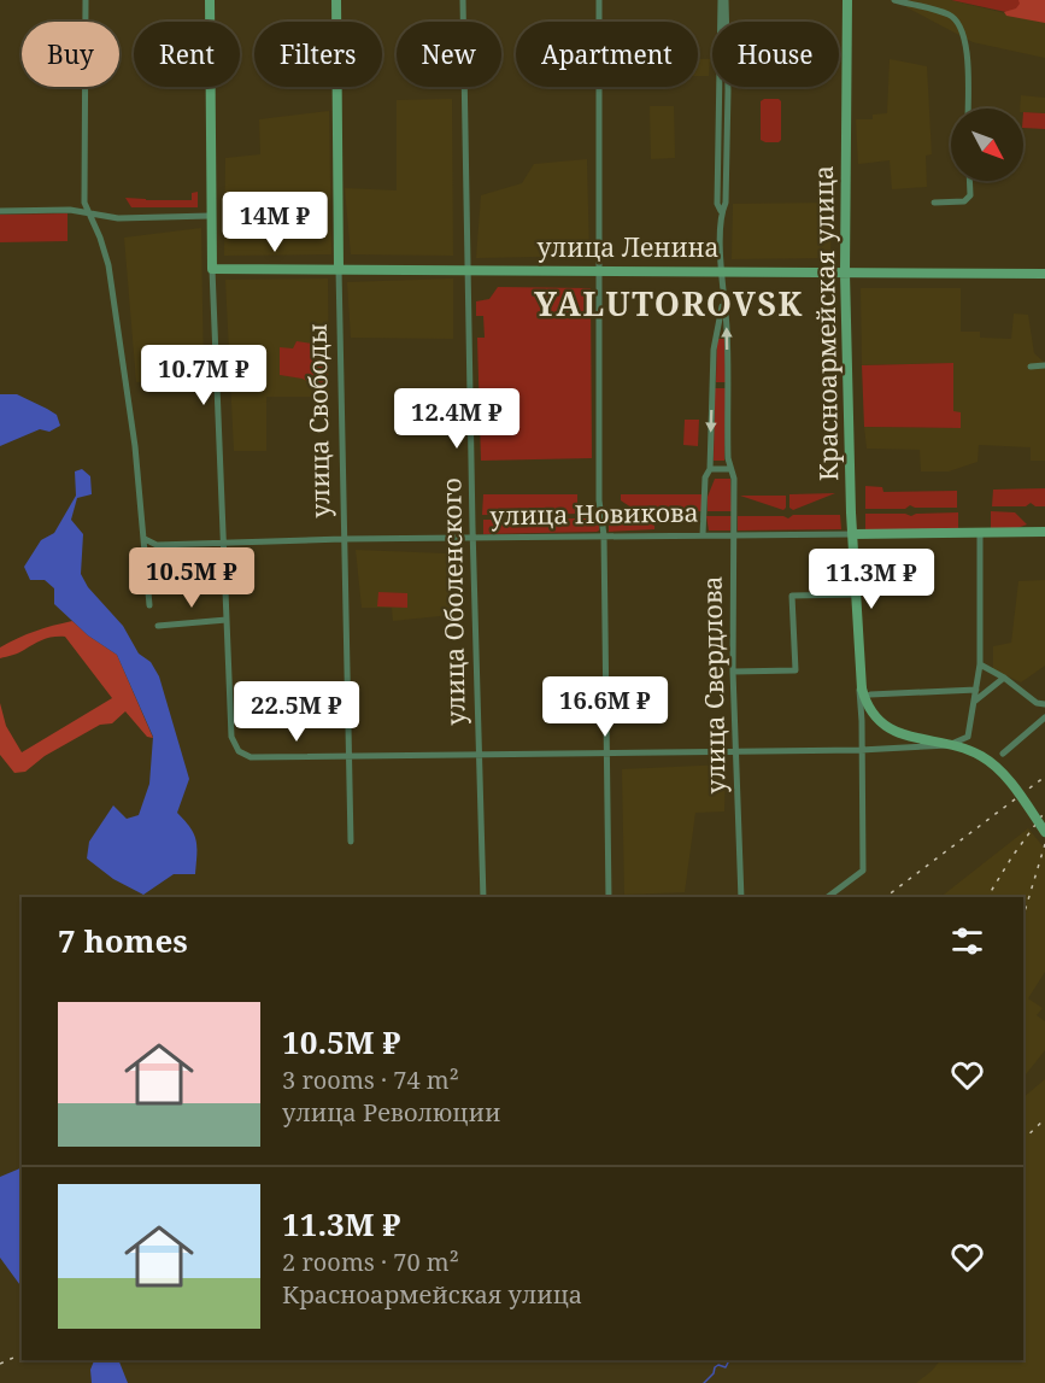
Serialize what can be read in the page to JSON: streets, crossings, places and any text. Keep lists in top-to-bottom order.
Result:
{
  "streets": {
    "main road": [
      "улица Ленина",
      "Красноармейская улица",
      "улица Свободы",
      "улица Новикова"
    ],
    "street": ["улица Оболенского", "улица Свердлова"]
  },
  "crossings": [
    ["улица Ленина", "Красноармейская улица"],
    ["улица Ленина", "улица Свободы"],
    ["улица Ленина", "улица Оболенского"],
    ["улица Ленина", "улица Свердлова"],
    ["Красноармейская улица", "улица Новикова"],
    ["улица Свободы", "улица Новикова"],
    ["улица Новикова", "улица Оболенского"],
    ["улица Новикова", "улица Свердлова"]
  ],
  "districts": ["YALUTOROVSK"],
  "north": "bottom right",
  "page": {
    "chip": [
      "Buy",
      "Rent",
      "Filters",
      "New",
      "Apartment",
      "House"
    ],
    "price": [
      "14M ₽",
      "10.7M ₽",
      "12.4M ₽",
      "10.5M ₽",
      "11.3M ₽",
      "16.6M ₽",
      "22.5M ₽"
    ],
    "heading": "7 homes",
    "list": [
      {
        "name": "10.5M ₽",
        "note": "3 rooms · 74 m² · улица Революции"
      },
      {
        "name": "11.3M ₽",
        "note": "2 rooms · 70 m² · Красноармейская улица"
      }
    ]
  }
}
